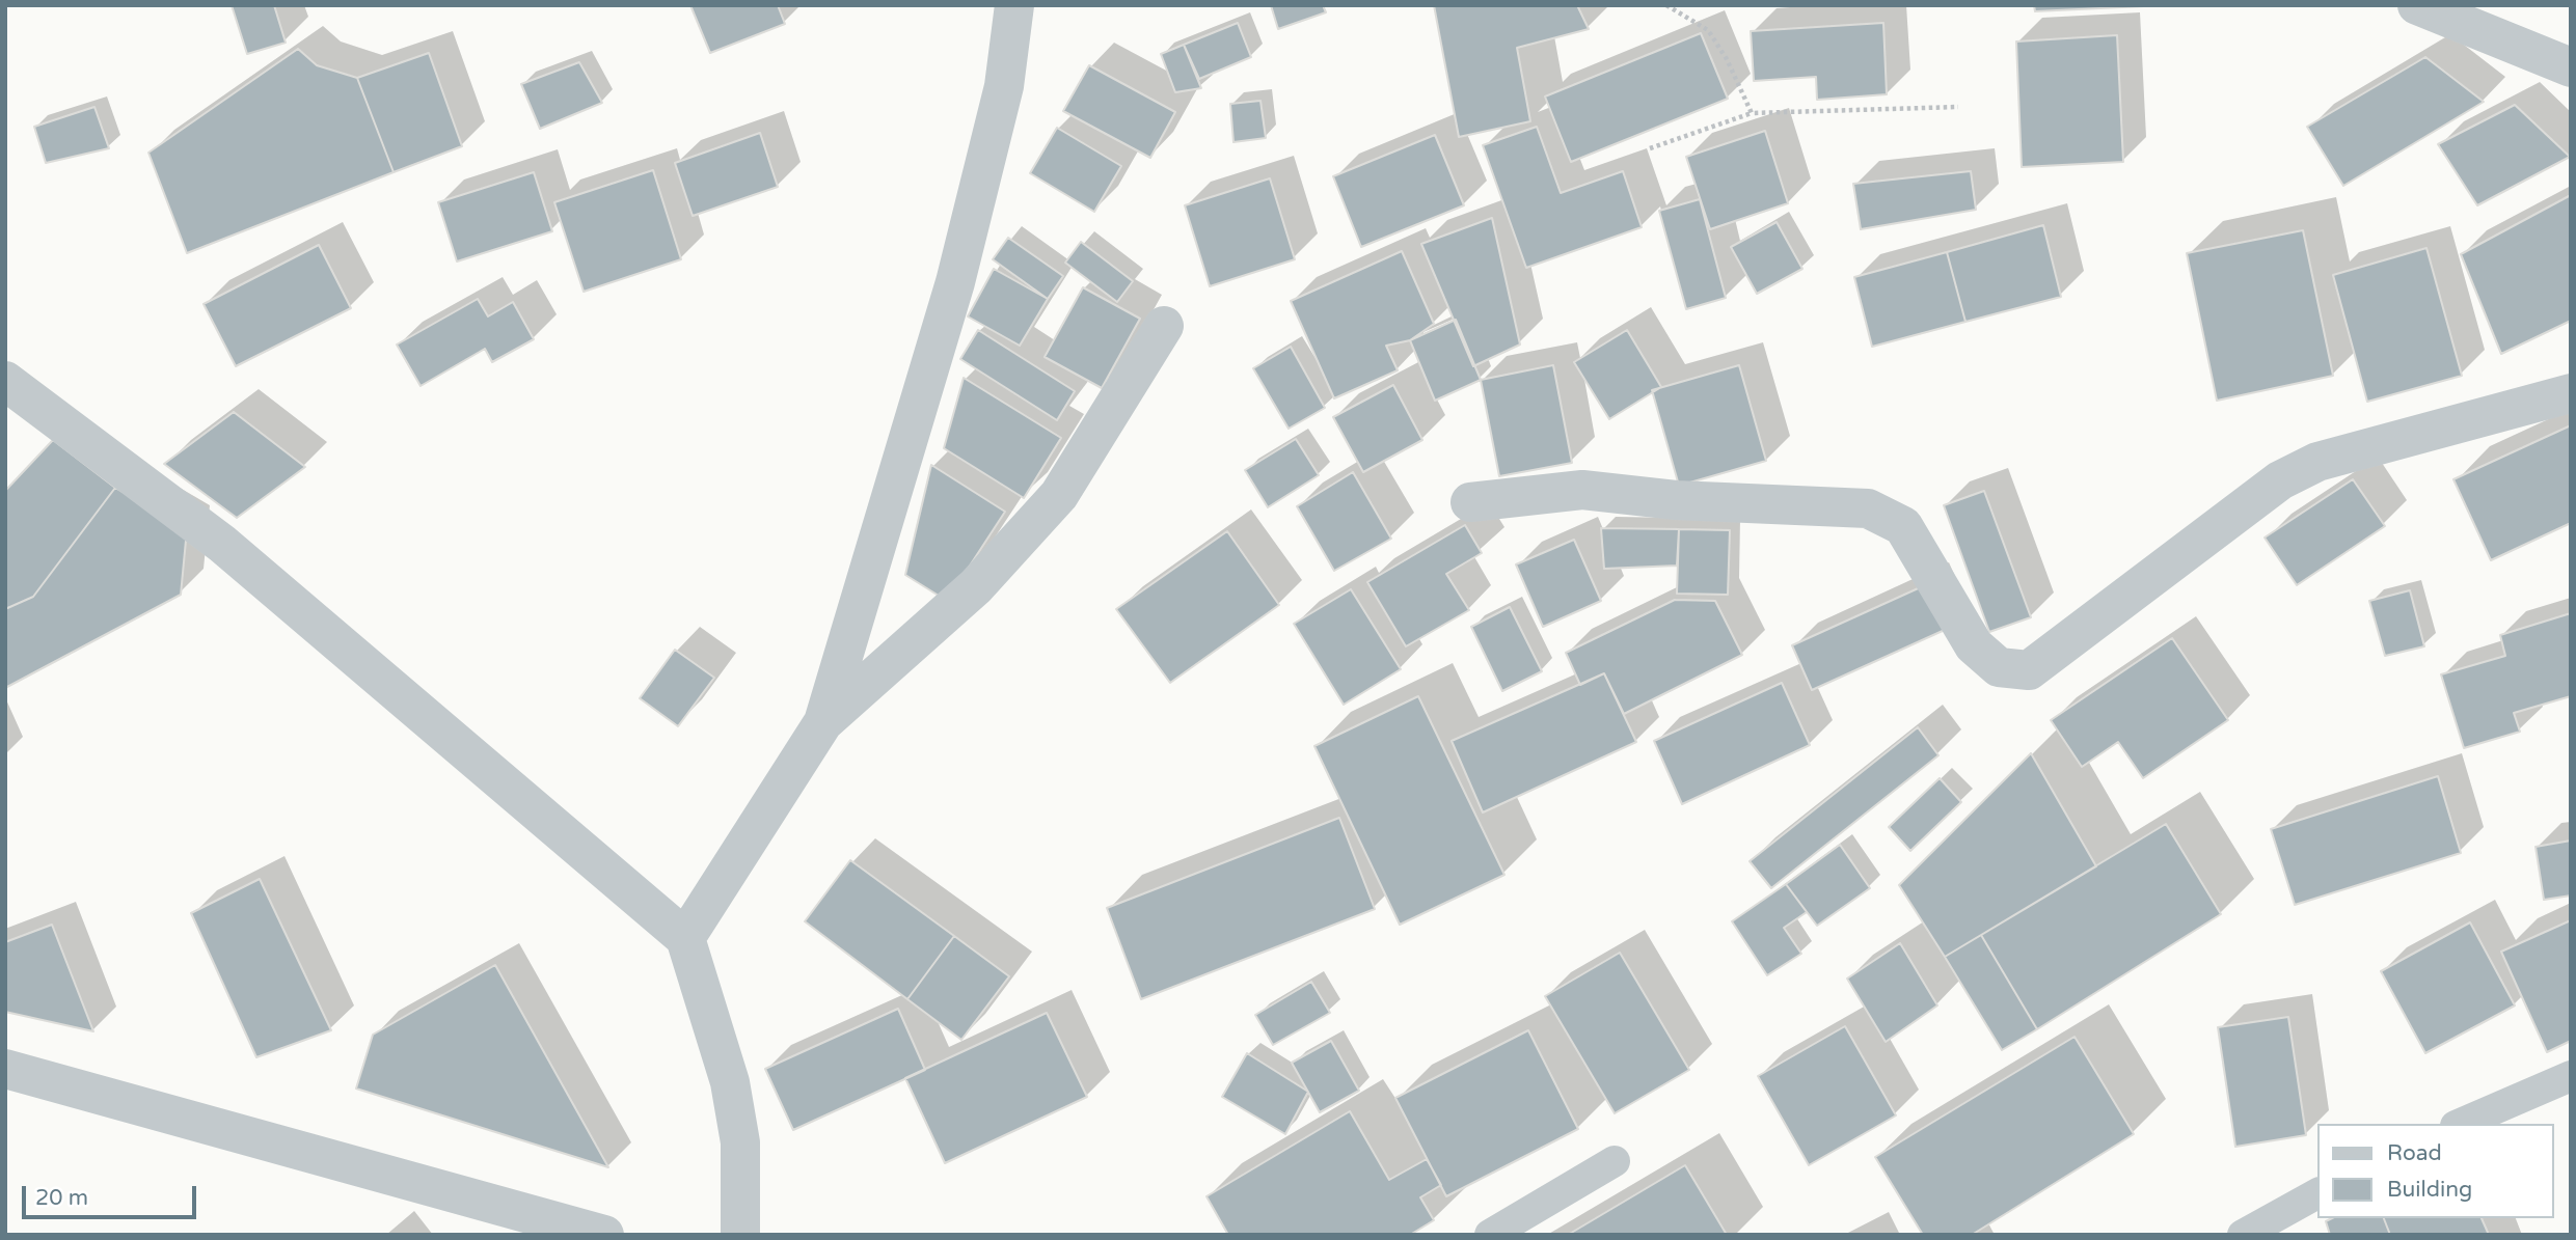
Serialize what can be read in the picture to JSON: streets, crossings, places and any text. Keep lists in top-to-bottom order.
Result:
{
  "legend": ["Road", "Building"],
  "scale_bar": "20 m"
}
